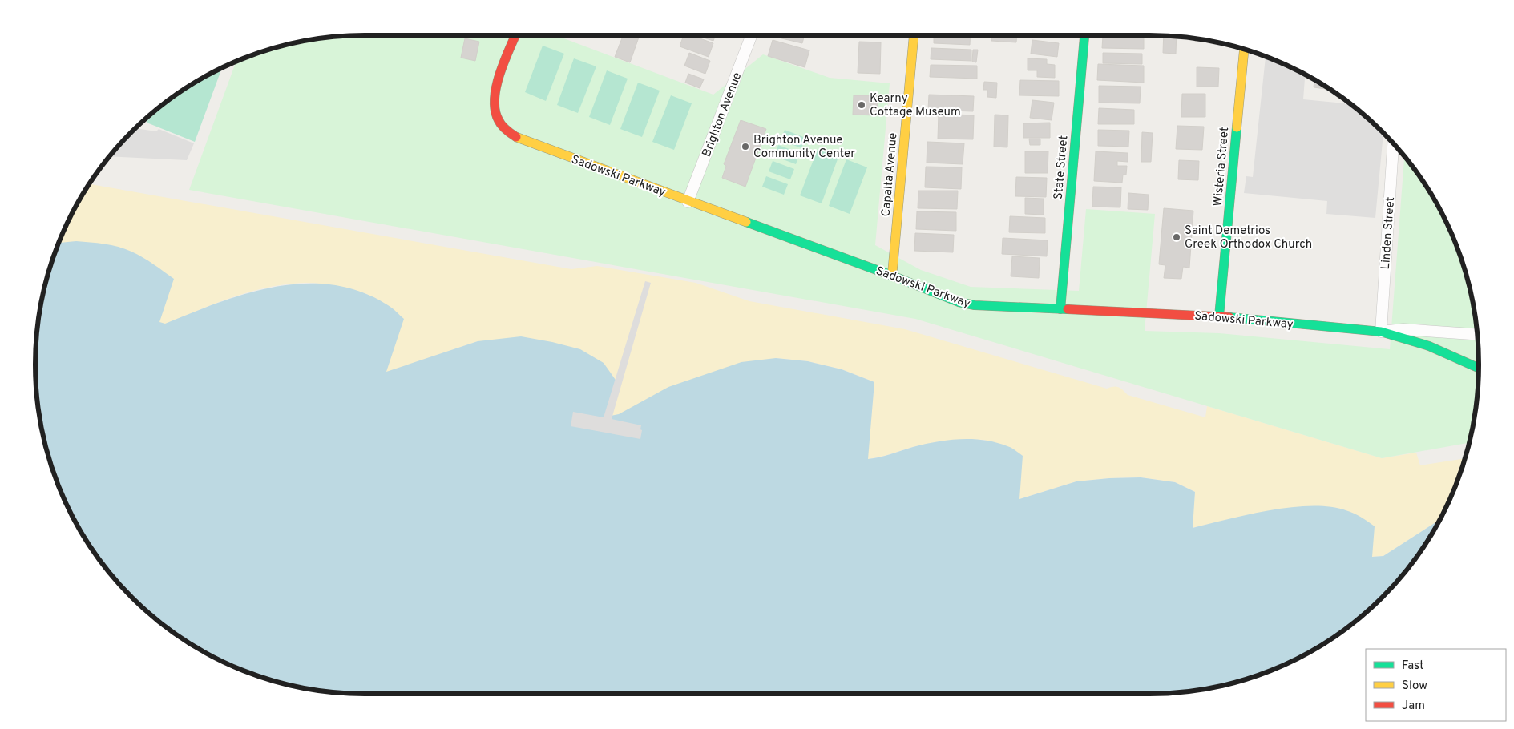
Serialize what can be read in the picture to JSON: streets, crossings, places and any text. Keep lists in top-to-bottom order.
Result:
{
  "streets": {
    "street": [
      "Brighton Avenue",
      "Wisteria Street",
      "State Street",
      "Capalta Avenue",
      "Sadowski Parkway",
      "Linden Street"
    ]
  },
  "crossings": [
    ["Brighton Avenue", "Sadowski Parkway"],
    ["Wisteria Street", "Sadowski Parkway"],
    ["State Street", "Sadowski Parkway"],
    ["Capalta Avenue", "Sadowski Parkway"],
    ["Sadowski Parkway", "Linden Street"]
  ],
  "places": ["Kearny Cottage Museum", "Brighton Avenue Community Center", "Saint Demetrios Greek Orthodox Church"],
  "legend": ["Fast", "Slow", "Jam"]
}
